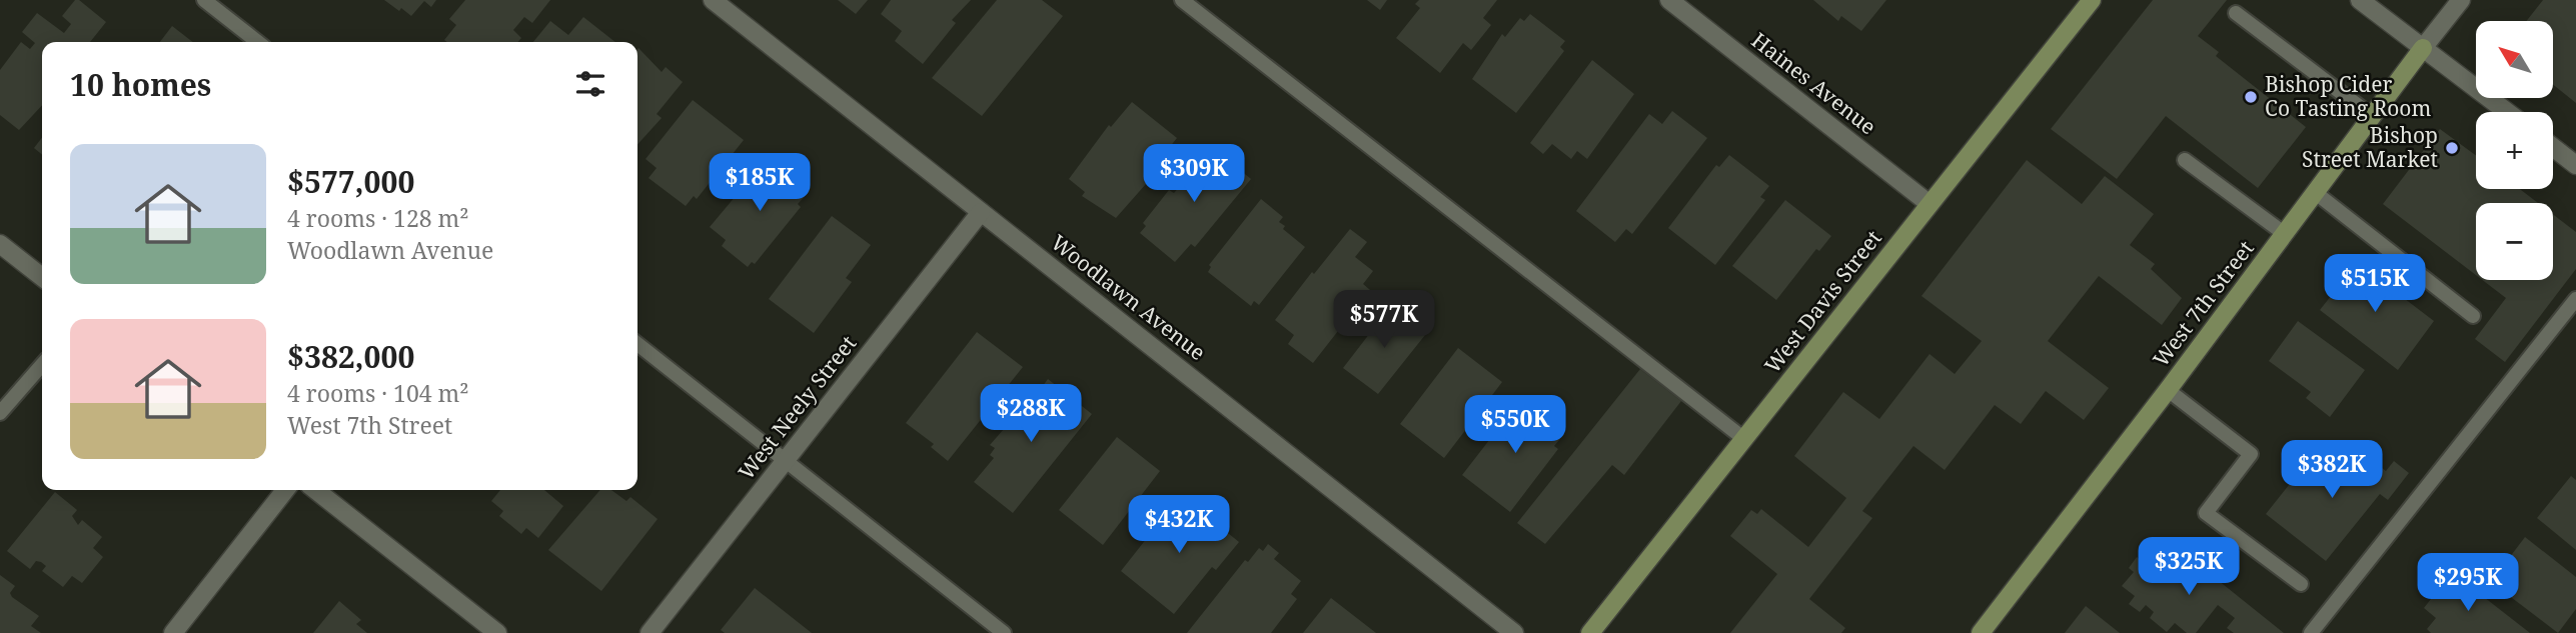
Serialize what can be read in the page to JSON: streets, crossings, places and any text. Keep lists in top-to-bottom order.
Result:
{
  "streets": {
    "main road": ["West Davis Street", "West 7th Street"],
    "street": ["Haines Avenue", "Woodlawn Avenue", "West Neely Street"]
  },
  "crossings": [
    ["Haines Avenue", "West Davis Street"],
    ["Woodlawn Avenue", "West Neely Street"]
  ],
  "places": ["Bishop Cider Co Tasting Room", "Bishop Street Market"],
  "north": "top left",
  "page": {
    "map_buttons": ["+", "−"],
    "heading": "10 homes",
    "list": [
      {
        "name": "$577,000",
        "note": "4 rooms · 128 m² · Woodlawn Avenue"
      },
      {
        "name": "$382,000",
        "note": "4 rooms · 104 m² · West 7th Street"
      }
    ],
    "price": [
      "$309K",
      "$185K",
      "$515K",
      "$577K",
      "$288K",
      "$550K",
      "$382K",
      "$432K",
      "$325K",
      "$295K"
    ]
  }
}
